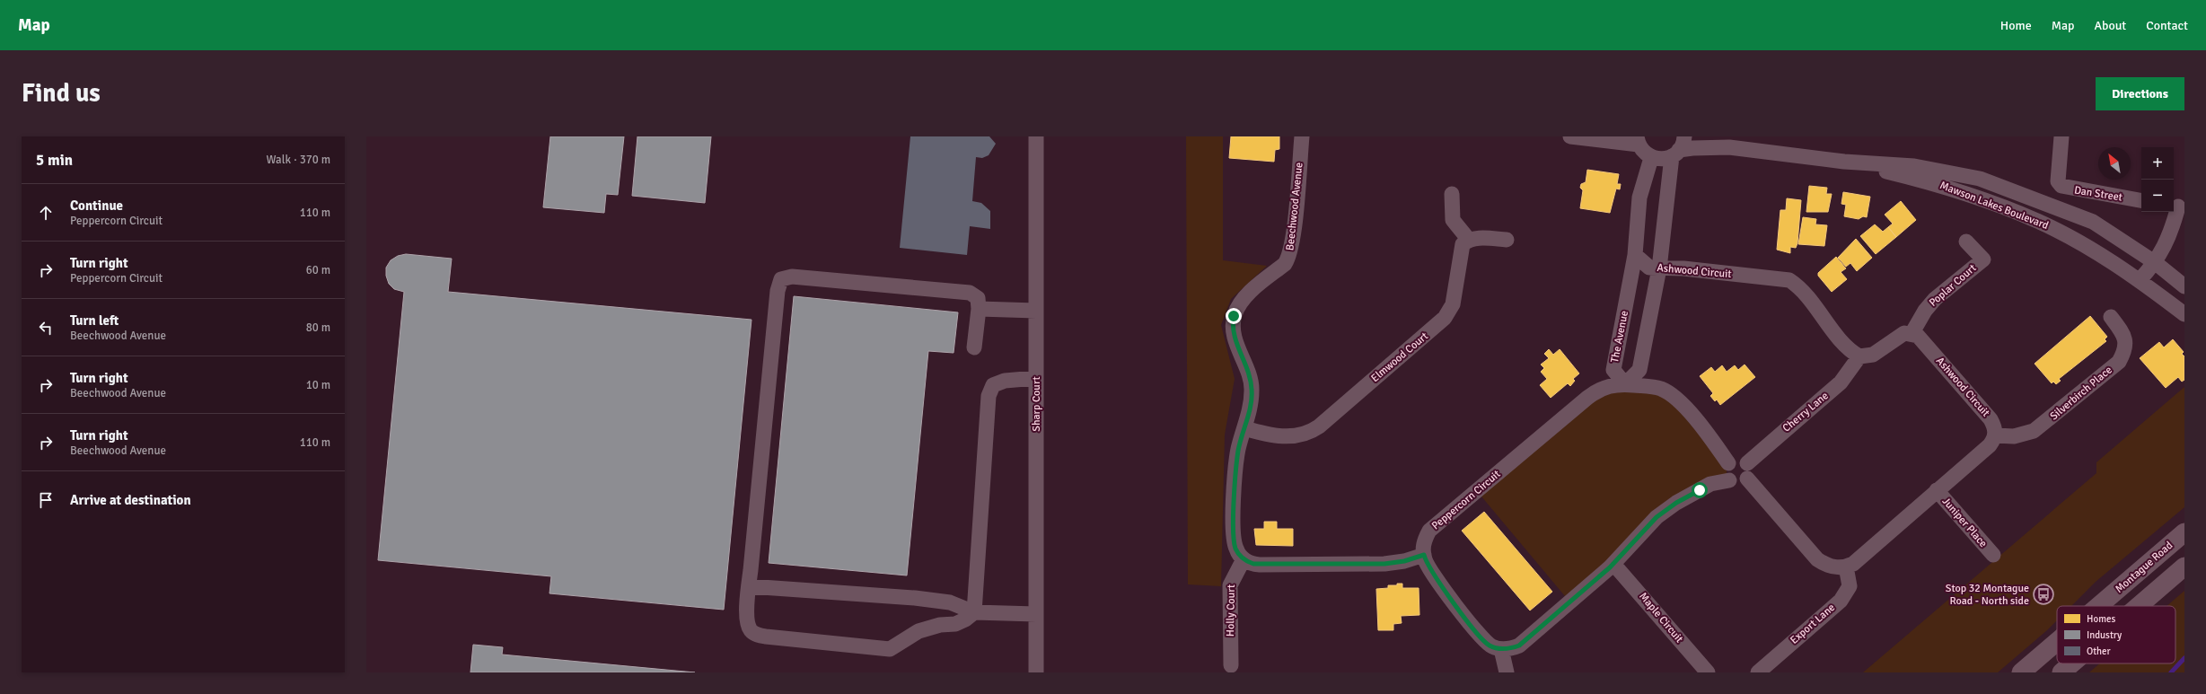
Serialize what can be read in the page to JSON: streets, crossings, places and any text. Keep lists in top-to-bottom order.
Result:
{
  "streets": {
    "main road": ["Montague Road"],
    "street": [
      "Dan Street",
      "Mawson Lakes Boulevard",
      "Beechwood Avenue",
      "Ashwood Circuit",
      "Poplar Court",
      "The Avenue",
      "Elmwood Court",
      "Silverbirch Place",
      "Sharp Court",
      "Cherry Lane",
      "Peppercorn Circuit",
      "Juniper Place",
      "Holly Court",
      "Maple Circuit",
      "Export Lane"
    ]
  },
  "crossings": [
    ["Mawson Lakes Boulevard", "The Avenue"],
    ["Beechwood Avenue", "Elmwood Court"],
    ["Beechwood Avenue", "Holly Court"],
    ["Ashwood Circuit", "Poplar Court"],
    ["Ashwood Circuit", "The Avenue"],
    ["Ashwood Circuit", "Silverbirch Place"],
    ["Ashwood Circuit", "Cherry Lane"],
    ["The Avenue", "Peppercorn Circuit"],
    ["Cherry Lane", "Peppercorn Circuit"]
  ],
  "places": {
    "bus stop": ["Stop 32 Montague Road - North side"]
  },
  "legend": ["Homes", "Industry", "Other"],
  "north": "top left",
  "page": {
    "header": "Map",
    "nav": [
      "Home",
      "Map",
      "About",
      "Contact"
    ],
    "buttons": "Directions",
    "title": "Find us",
    "heading": ["5 min", "Walk · 370 m"],
    "map_buttons": ["+", "−"],
    "list": [
      ["Continue", "Peppercorn Circuit", "110 m"],
      ["Turn right", "Peppercorn Circuit", "60 m"],
      ["Turn left", "Beechwood Avenue", "80 m"],
      ["Turn right", "Beechwood Avenue", "10 m"],
      ["Turn right", "Beechwood Avenue", "110 m"],
      "Arrive at destination"
    ]
  }
}
